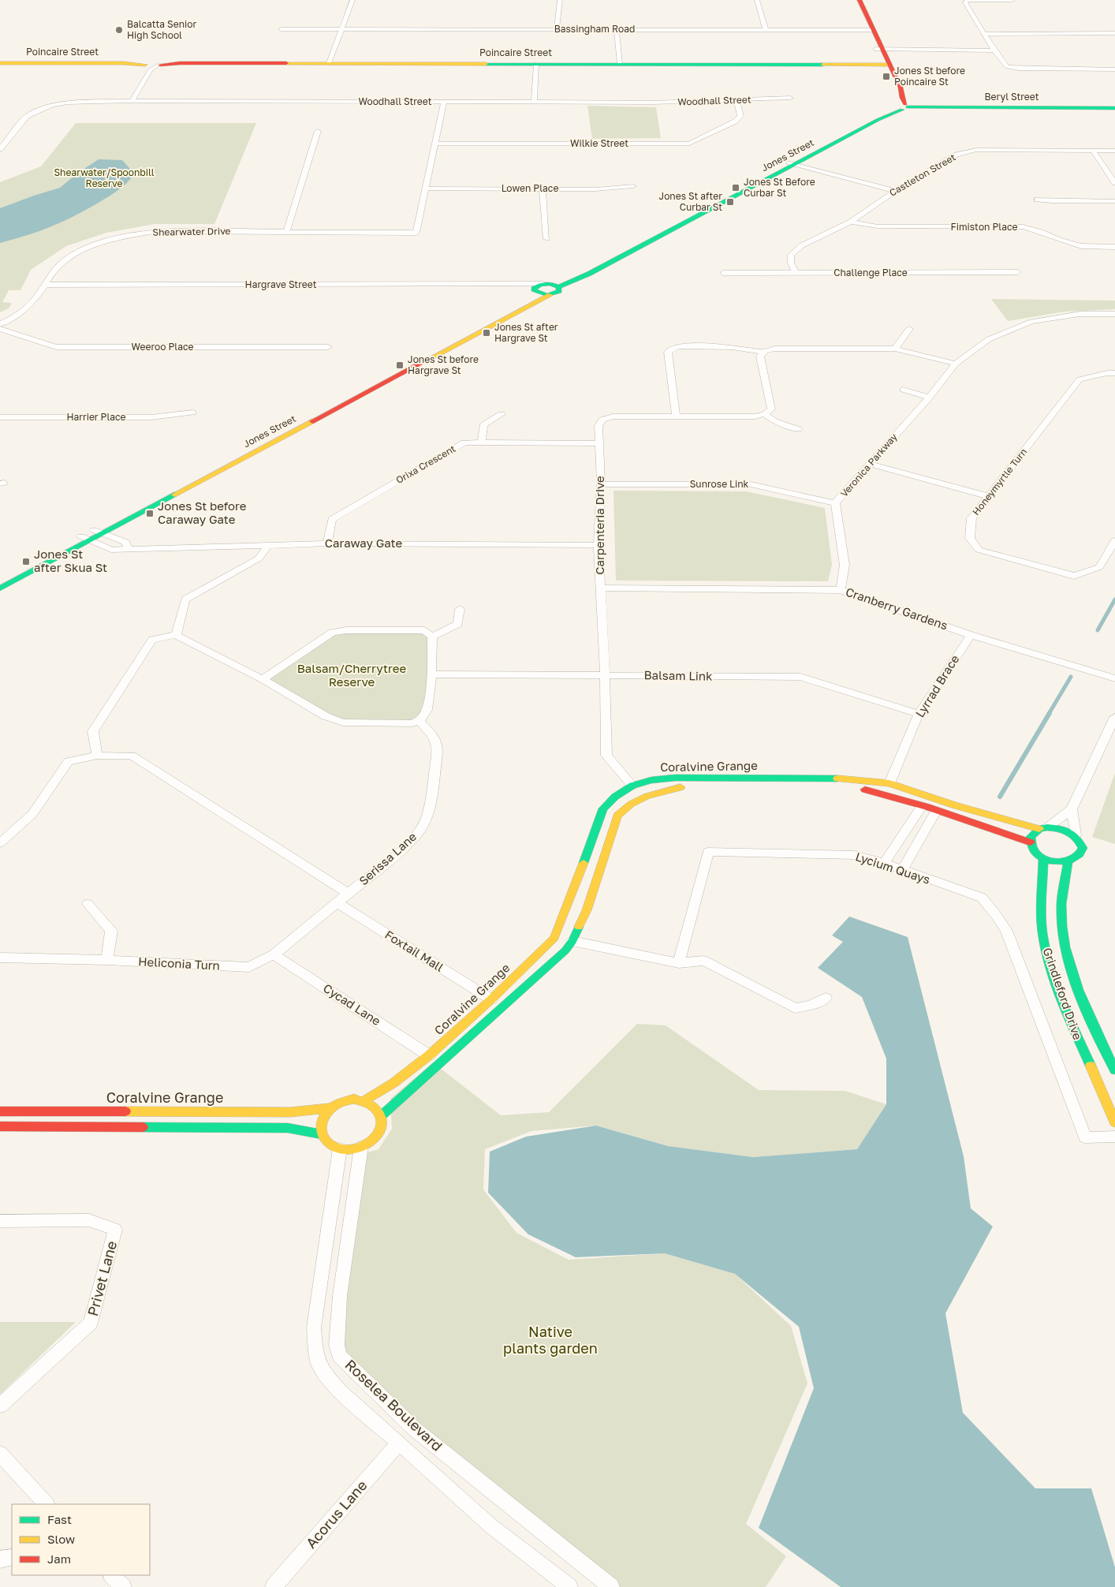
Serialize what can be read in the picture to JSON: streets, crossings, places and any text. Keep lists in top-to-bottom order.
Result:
{
  "streets": {
    "street": [
      "Bassingham Road",
      "Poincaire Street",
      "Beryl Street",
      "Woodhall Street",
      "Wilkie Street",
      "Jones Street",
      "Castleton Street",
      "Lowen Place",
      "Fimiston Place",
      "Shearwater Drive",
      "Challenge Place",
      "Hargrave Street",
      "Weeroo Place",
      "Harrier Place",
      "Orixa Crescent",
      "Veronica Parkway",
      "Honeymyrtle Turn",
      "Sunrose Link",
      "Carpenteria Drive",
      "Caraway Gate",
      "Cranberry Gardens",
      "Balsam Link",
      "Lyrrad Brace",
      "Coralvine Grange",
      "Serissa Lane",
      "Lycium Quays",
      "Foxtail Mall",
      "Heliconia Turn",
      "Grindleford Drive",
      "Cycad Lane",
      "Privet Lane",
      "Roselea Boulevard",
      "Acorus Lane"
    ]
  },
  "crossings": [
    ["Beryl Street", "Jones Street"],
    ["Woodhall Street", "Wilkie Street"],
    ["Jones Street", "Hargrave Street"],
    ["Jones Street", "Caraway Gate"],
    ["Castleton Street", "Fimiston Place"],
    ["Castleton Street", "Challenge Place"],
    ["Lowen Place", "Shearwater Drive"],
    ["Shearwater Drive", "Hargrave Street"],
    ["Orixa Crescent", "Carpenteria Drive"],
    ["Orixa Crescent", "Caraway Gate"],
    ["Veronica Parkway", "Sunrose Link"],
    ["Veronica Parkway", "Cranberry Gardens"],
    ["Sunrose Link", "Carpenteria Drive"],
    ["Carpenteria Drive", "Caraway Gate"],
    ["Carpenteria Drive", "Cranberry Gardens"],
    ["Carpenteria Drive", "Balsam Link"],
    ["Carpenteria Drive", "Coralvine Grange"],
    ["Cranberry Gardens", "Lyrrad Brace"],
    ["Balsam Link", "Lyrrad Brace"],
    ["Lyrrad Brace", "Coralvine Grange"],
    ["Coralvine Grange", "Foxtail Mall"],
    ["Coralvine Grange", "Grindleford Drive"],
    ["Coralvine Grange", "Cycad Lane"],
    ["Coralvine Grange", "Roselea Boulevard"],
    ["Serissa Lane", "Foxtail Mall"],
    ["Serissa Lane", "Heliconia Turn"],
    ["Foxtail Mall", "Heliconia Turn"],
    ["Heliconia Turn", "Cycad Lane"],
    ["Roselea Boulevard", "Acorus Lane"]
  ],
  "parks": ["Shearwater/Spoonbill Reserve", "Balsam/Cherrytree Reserve", "Native plants garden"],
  "places": {
    "other": ["Balcatta Senior High School"],
    "transit": [
      "Jones St before Poincaire St",
      "Jones St Before Curbar St",
      "Jones St after Curbar St",
      "Jones St after Hargrave St",
      "Jones St before Hargrave St",
      "Jones St before Caraway Gate",
      "Jones St after Skua St"
    ]
  },
  "legend": ["Fast", "Slow", "Jam"]
}
